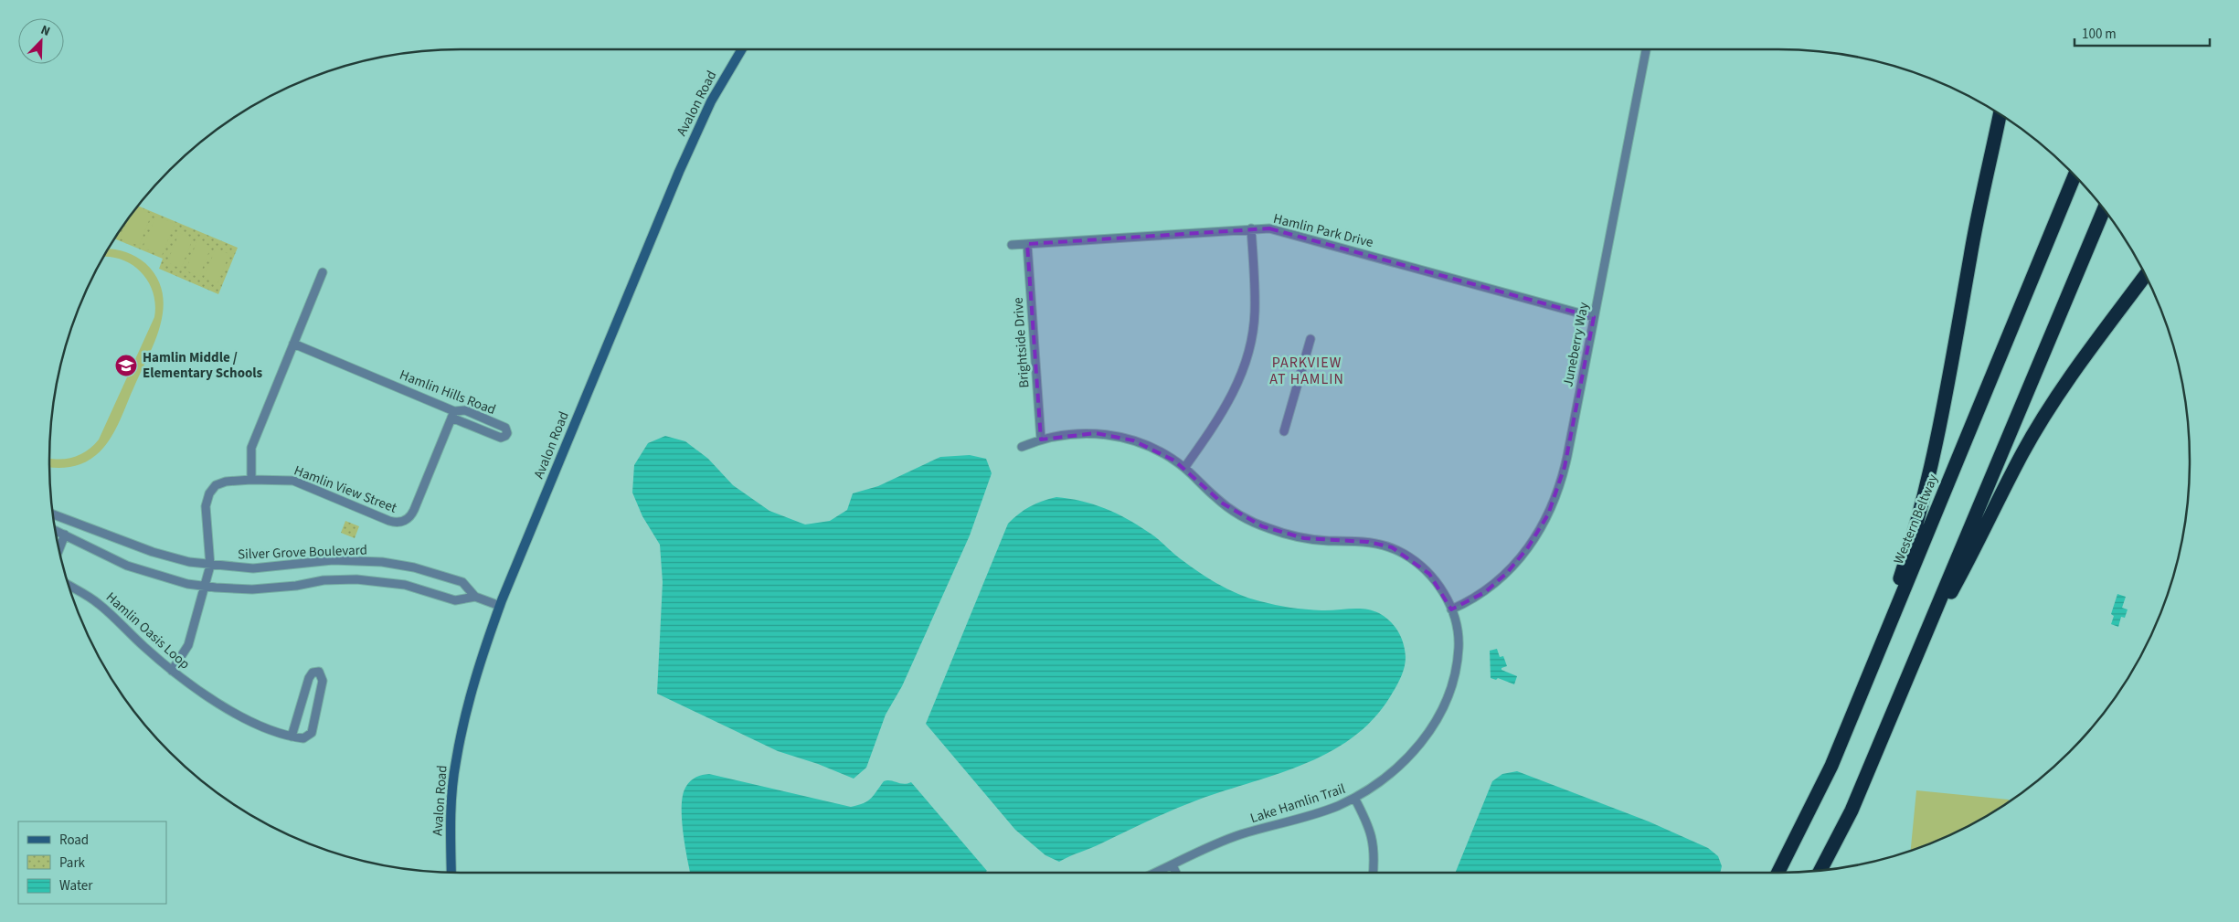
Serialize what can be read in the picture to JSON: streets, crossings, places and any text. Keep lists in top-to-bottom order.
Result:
{
  "streets": {
    "highway": ["Western Beltway"],
    "main road": ["Avalon Road"],
    "street": [
      "Hamlin Park Drive",
      "Brightside Drive",
      "Juneberry Way",
      "Hamlin Hills Road",
      "Hamlin View Street",
      "Silver Grove Boulevard",
      "Hamlin Oasis Loop",
      "Lake Hamlin Trail"
    ]
  },
  "crossings": [
    ["Avalon Road", "Silver Grove Boulevard"],
    ["Hamlin Park Drive", "Brightside Drive"],
    ["Hamlin Park Drive", "Juneberry Way"],
    ["Brightside Drive", "Lake Hamlin Trail"],
    ["Juneberry Way", "Lake Hamlin Trail"],
    ["Hamlin Hills Road", "Hamlin View Street"],
    ["Hamlin View Street", "Silver Grove Boulevard"],
    ["Hamlin View Street", "Hamlin Oasis Loop"]
  ],
  "districts": ["PARKVIEW AT HAMLIN"],
  "places": {
    "school or university": ["Hamlin Middle / Elementary Schools"]
  },
  "legend": ["Road", "Park", "Water"],
  "scale_bar": "100 m",
  "north": "top right"
}
